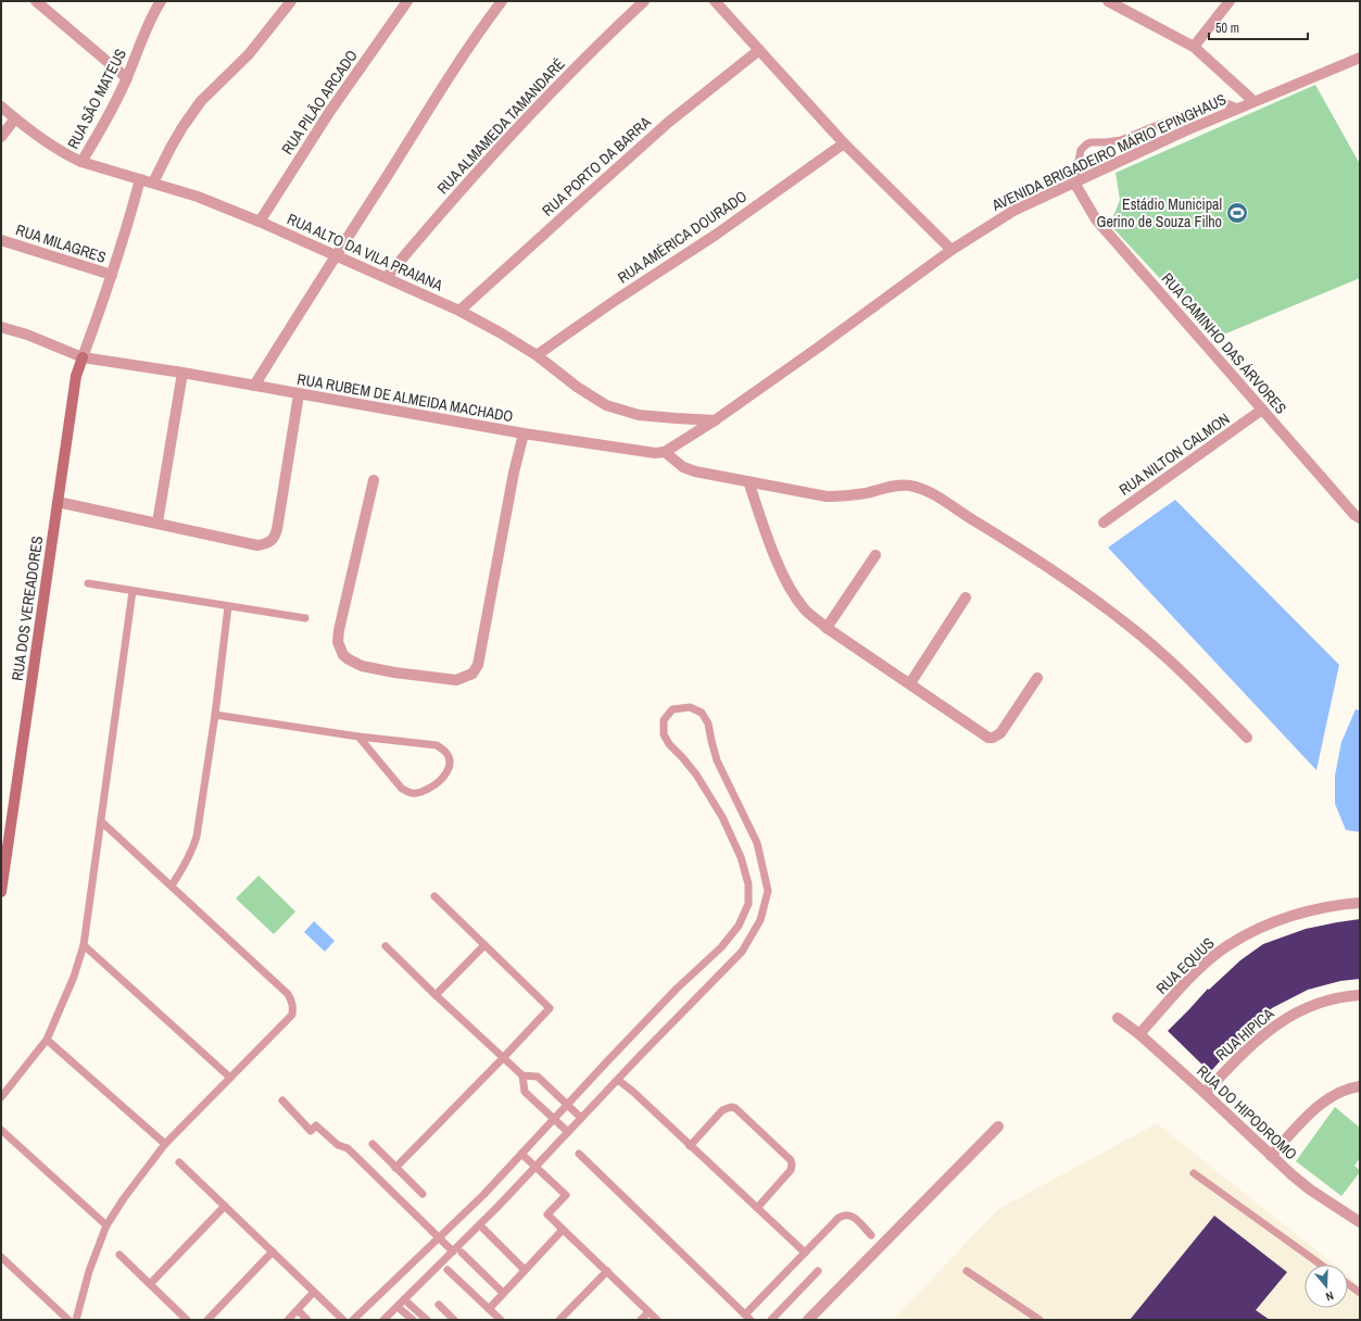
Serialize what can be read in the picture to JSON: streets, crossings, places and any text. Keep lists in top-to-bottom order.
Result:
{
  "streets": {
    "street": [
      "RUA SÃO MATEUS",
      "RUA PILÃO ARCADO",
      "RUA ALMAMEDA TAMANDARÉ",
      "AVENIDA BRIGADEIRO MÁRIO EPINGHAUS",
      "RUA PORTO DA BARRA",
      "RUA AMÉRICA DOURADO",
      "RUA MILAGRES",
      "RUA ALTO DA VILA PRAIANA",
      "RUA CAMINHO DAS ÁRVORES",
      "RUA RUBEM DE ALMEIDA MACHADO",
      "RUA NILTON CALMON",
      "RUA DOS VEREADORES",
      "RUA EQUUS",
      "RUA HIPICA",
      "RUA DO HIPODROMO"
    ]
  },
  "crossings": [
    ["RUA SÃO MATEUS", "RUA ALTO DA VILA PRAIANA"],
    ["RUA PILÃO ARCADO", "RUA ALTO DA VILA PRAIANA"],
    ["RUA ALMAMEDA TAMANDARÉ", "RUA ALTO DA VILA PRAIANA"],
    ["AVENIDA BRIGADEIRO MÁRIO EPINGHAUS", "RUA ALTO DA VILA PRAIANA"],
    ["AVENIDA BRIGADEIRO MÁRIO EPINGHAUS", "RUA CAMINHO DAS ÁRVORES"],
    ["RUA PORTO DA BARRA", "RUA ALTO DA VILA PRAIANA"],
    ["RUA AMÉRICA DOURADO", "RUA ALTO DA VILA PRAIANA"],
    ["RUA CAMINHO DAS ÁRVORES", "RUA NILTON CALMON"],
    ["RUA RUBEM DE ALMEIDA MACHADO", "RUA DOS VEREADORES"],
    ["RUA EQUUS", "RUA DO HIPODROMO"],
    ["RUA HIPICA", "RUA DO HIPODROMO"]
  ],
  "places": {
    "sports": ["Estádio Municipal Gerino de Souza Filho"]
  },
  "scale_bar": "50 m",
  "north": "bottom"
}
